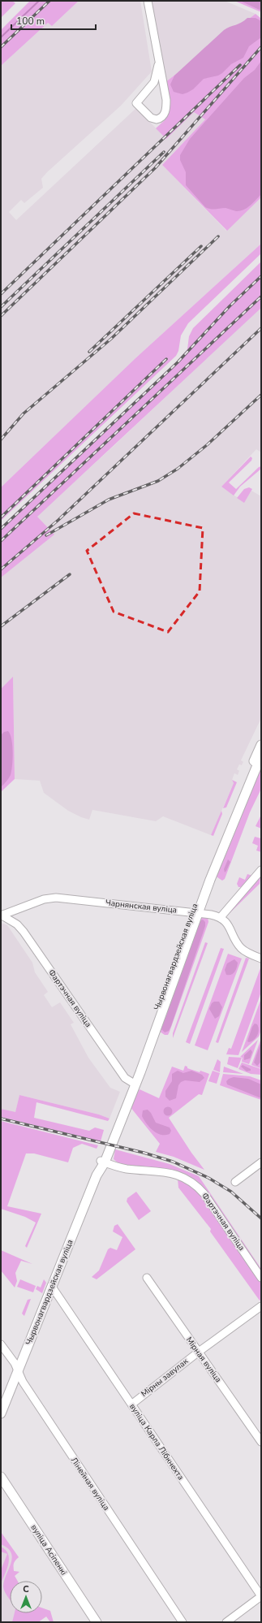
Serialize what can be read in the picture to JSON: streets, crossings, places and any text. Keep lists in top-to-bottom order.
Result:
{
  "streets": {
    "main road": ["Чырвонагвардзейская вуліца", "вуліца Асіпенкі"],
    "street": [
      "Чарнянская вуліца",
      "Фартэчная вуліца",
      "Мірная вуліца",
      "Мірны завулак",
      "вуліца Карла Лібкнехта",
      "Лінейная вуліца"
    ]
  },
  "crossings": [
    ["Чарнянская вуліца", "Чырвонагвардзейская вуліца"],
    ["Чарнянская вуліца", "Фартэчная вуліца"],
    ["Чырвонагвардзейская вуліца", "Фартэчная вуліца"],
    ["Чырвонагвардзейская вуліца", "вуліца Карла Лібкнехта"],
    ["Чырвонагвардзейская вуліца", "Лінейная вуліца"],
    ["Мірная вуліца", "Мірны завулак"],
    ["Мірны завулак", "вуліца Карла Лібкнехта"]
  ],
  "scale_bar": "100 m",
  "north": "top"
}
